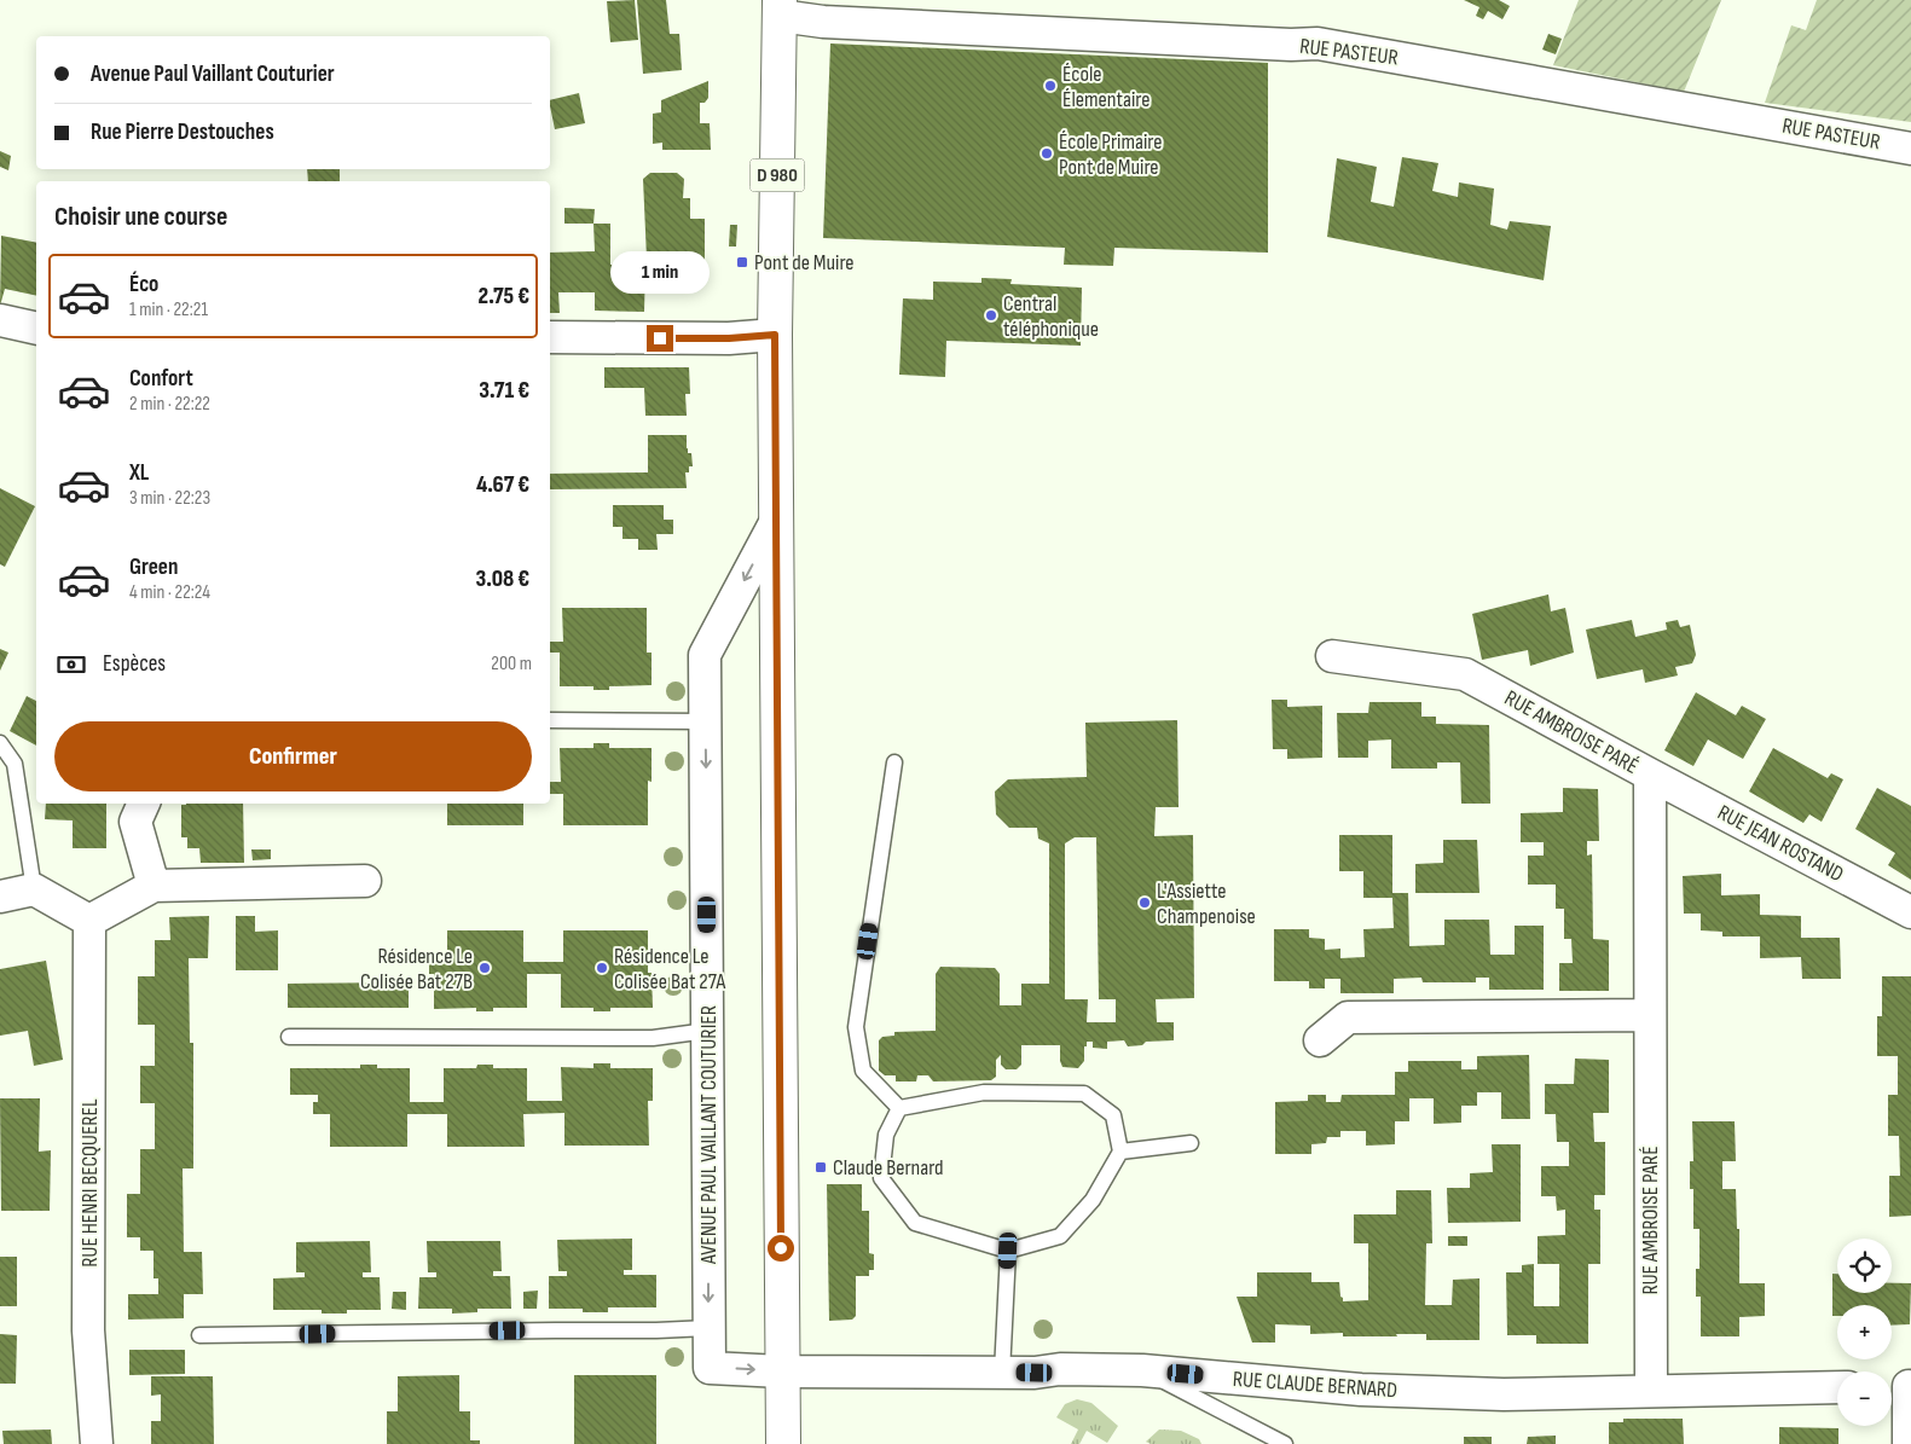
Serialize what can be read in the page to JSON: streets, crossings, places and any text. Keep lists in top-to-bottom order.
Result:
{
  "streets": {
    "main road": ["D 980", "AVENUE PAUL VAILLANT COUTURIER"],
    "street": [
      "RUE PASTEUR",
      "RUE AMBROISE PARÉ",
      "RUE JEAN ROSTAND",
      "RUE HENRI BECQUEREL",
      "RUE CLAUDE BERNARD"
    ]
  },
  "crossings": [
    ["RUE PASTEUR", "AVENUE PAUL VAILLANT COUTURIER"],
    ["RUE AMBROISE PARÉ", "RUE JEAN ROSTAND"],
    ["RUE AMBROISE PARÉ", "RUE CLAUDE BERNARD"],
    ["AVENUE PAUL VAILLANT COUTURIER", "RUE CLAUDE BERNARD"]
  ],
  "places": {
    "other": [
      "École Élementaire",
      "École Primaire Pont de Muire",
      "Central téléphonique",
      "L'Assiette Champenoise",
      "Résidence Le Colisée Bat 27B",
      "Résidence Le Colisée Bat 27A"
    ],
    "transit": ["Pont de Muire", "Claude Bernard"]
  },
  "page": {
    "banner": ["Avenue Paul Vaillant Couturier", "Rue Pierre Destouches"],
    "heading": "Choisir une course",
    "bubble": "1 min",
    "list": [
      {
        "name": "Éco",
        "note": "1 min · 22:21",
        "value": "2.75 €"
      },
      {
        "name": "Confort",
        "note": "2 min · 22:22",
        "value": "3.71 €"
      },
      {
        "name": "XL",
        "note": "3 min · 22:23",
        "value": "4.67 €"
      },
      {
        "name": "Green",
        "note": "4 min · 22:24",
        "value": "3.08 €"
      }
    ],
    "pay": ["Espèces", "200 m"],
    "buttons": "Confirmer",
    "map_buttons": ["+", "−"]
  }
}
